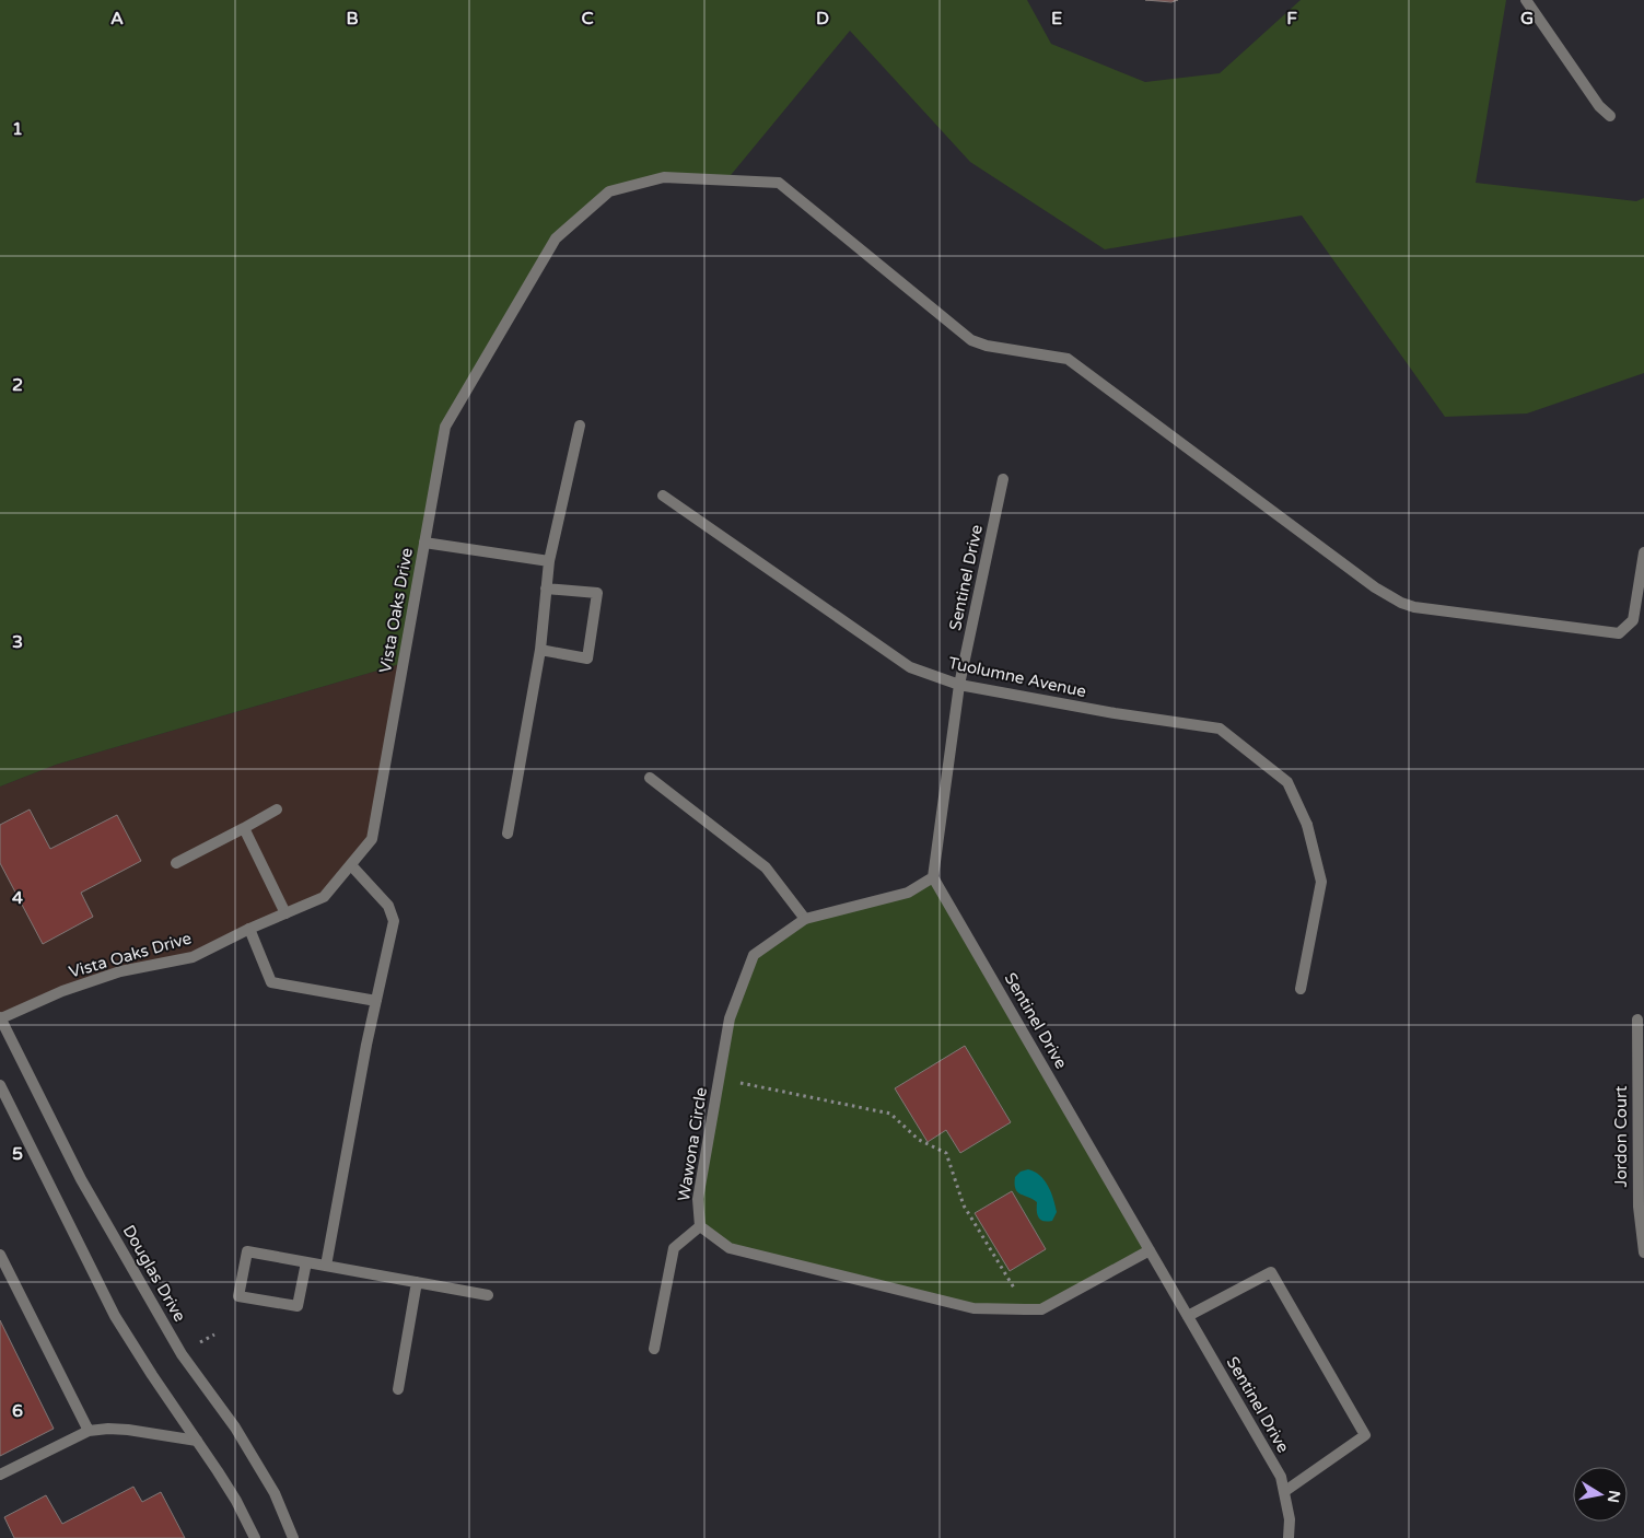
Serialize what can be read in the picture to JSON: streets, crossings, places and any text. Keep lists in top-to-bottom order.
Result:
{
  "streets": {
    "street": [
      "Sentinel Drive",
      "Vista Oaks Drive",
      "Tuolumne Avenue",
      "Jordon Court",
      "Wawona Circle",
      "Douglas Drive"
    ]
  },
  "crossings": [
    ["Sentinel Drive", "Tuolumne Avenue"],
    ["Sentinel Drive", "Wawona Circle"],
    ["Vista Oaks Drive", "Douglas Drive"]
  ],
  "north": "right",
  "grid": {
    "columns": [
      "A",
      "B",
      "C",
      "D",
      "E",
      "F",
      "G"
    ],
    "rows": [
      "1",
      "2",
      "3",
      "4",
      "5",
      "6"
    ]
  }
}
